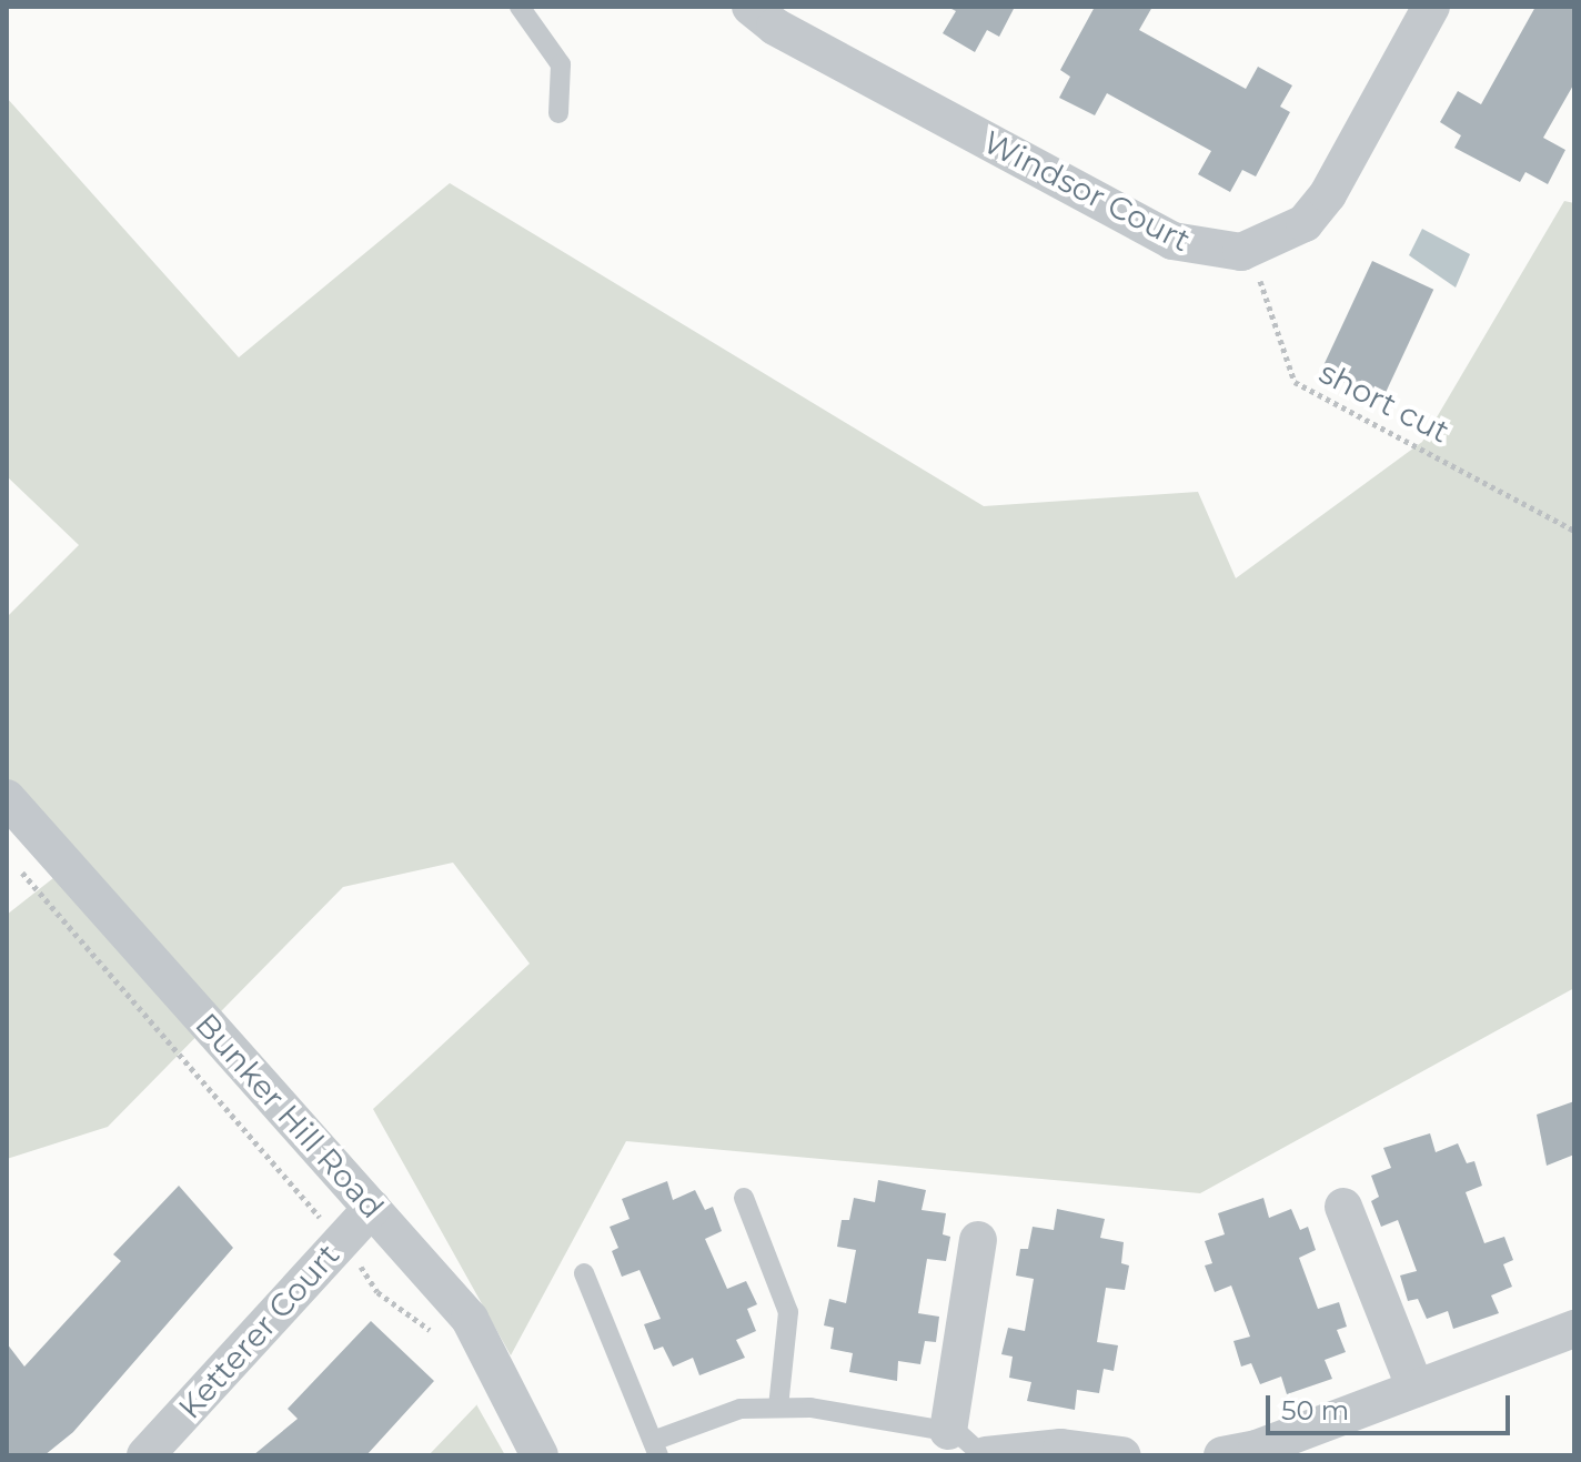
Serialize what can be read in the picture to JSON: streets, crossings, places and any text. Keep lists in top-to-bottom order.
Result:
{
  "streets": {
    "street": ["Windsor Court", "Bunker Hill Road", "Ketterer Court"],
    "path": ["short cut"]
  },
  "crossings": [
    ["Windsor Court", "short cut"],
    ["Bunker Hill Road", "Ketterer Court"]
  ],
  "scale_bar": "50 m"
}
